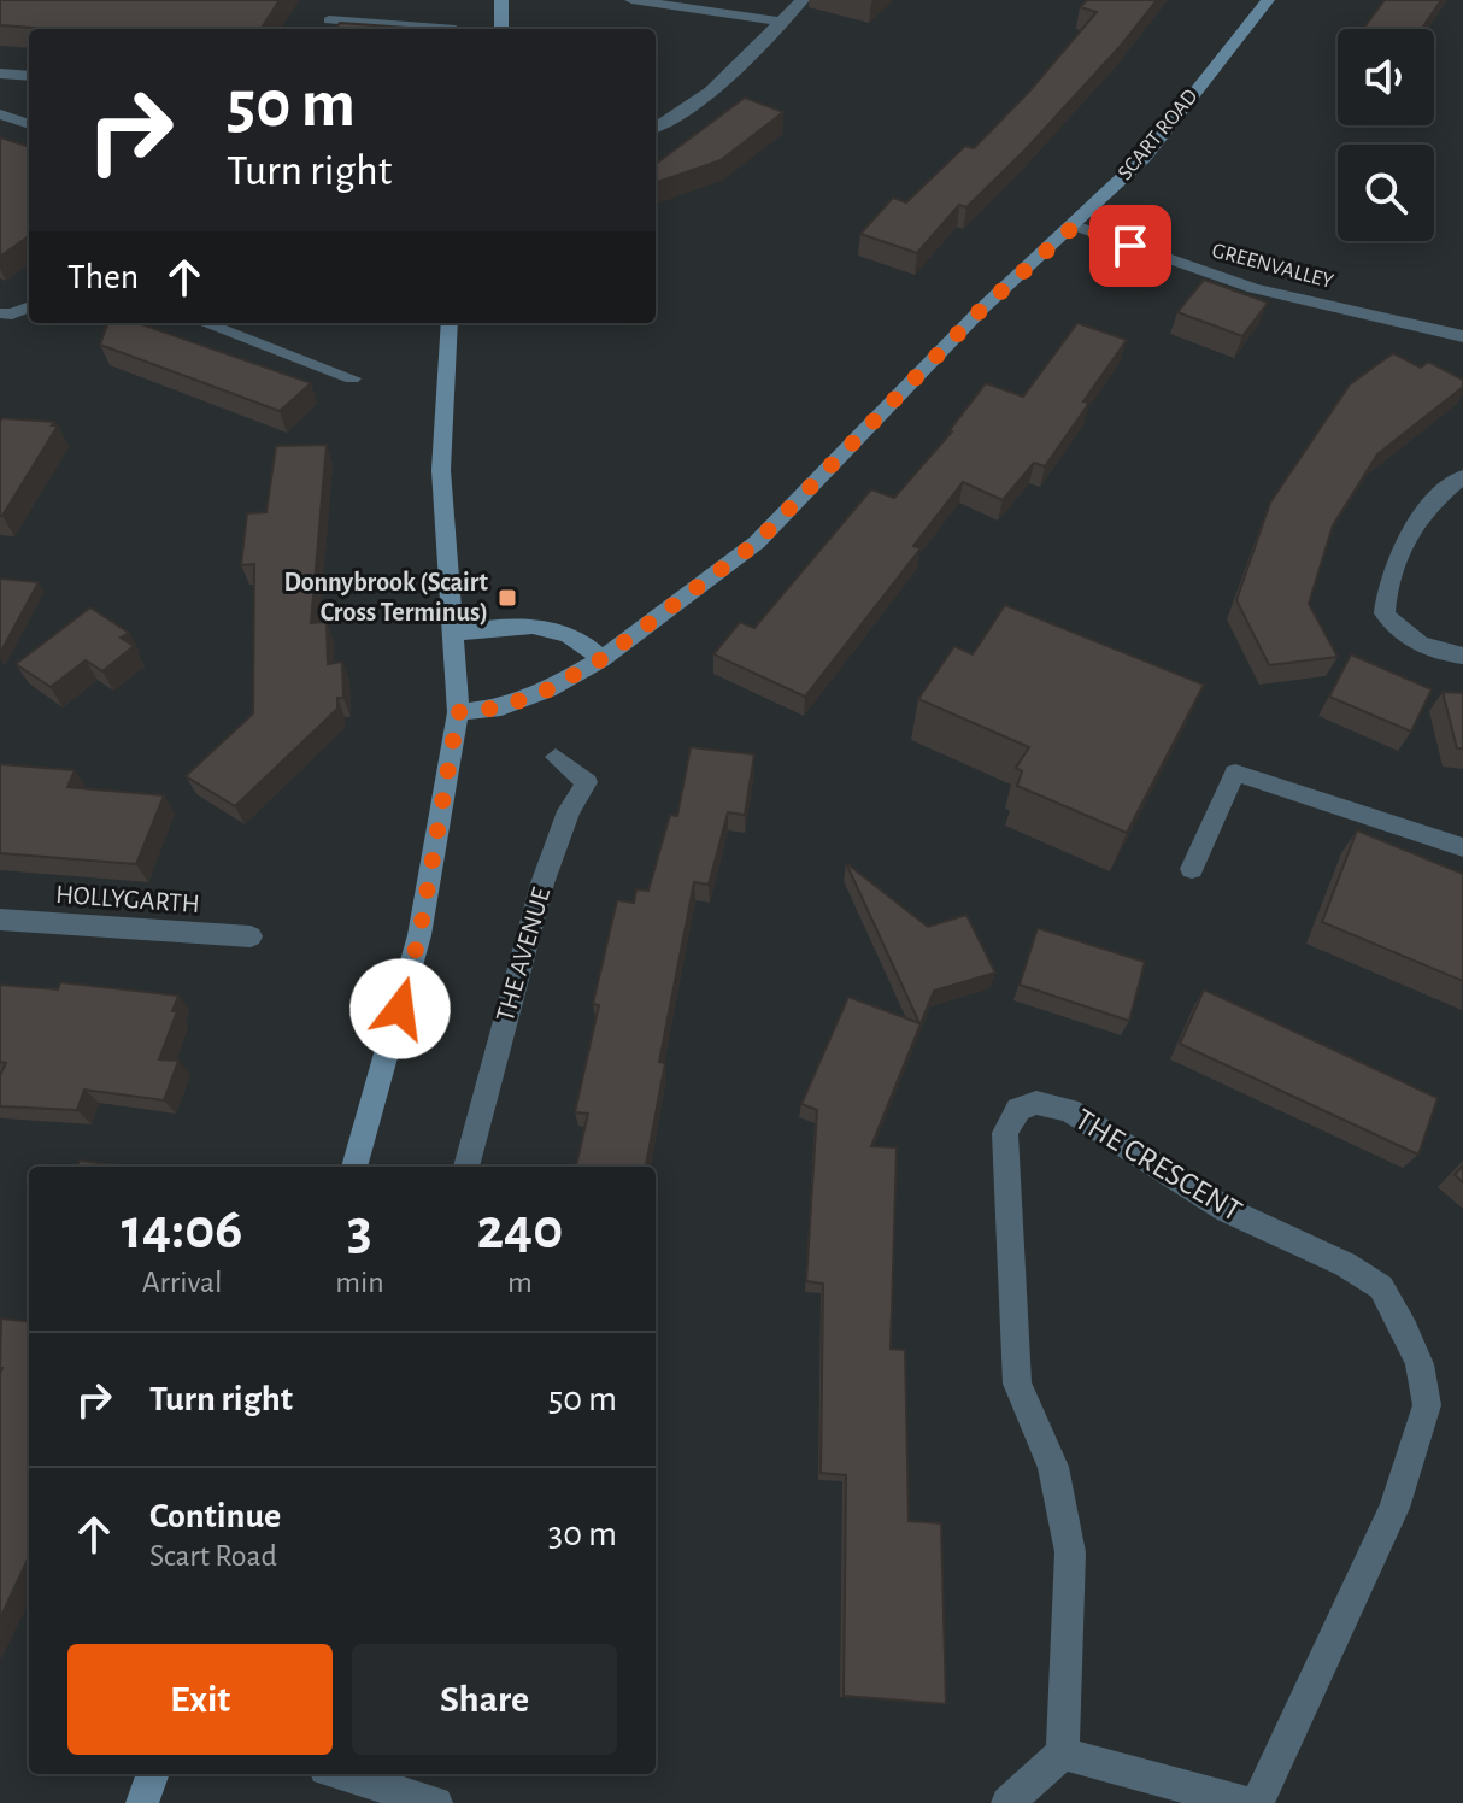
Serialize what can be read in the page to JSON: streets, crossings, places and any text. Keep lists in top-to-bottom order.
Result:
{
  "streets": {
    "street": [
      "SCART ROAD",
      "GREENVALLEY",
      "HOLLYGARTH",
      "THE AVENUE",
      "THE CRESCENT"
    ]
  },
  "crossings": [
    ["SCART ROAD", "GREENVALLEY"]
  ],
  "places": {
    "transit": ["Donnybrook (Scairt Cross Terminus)"]
  },
  "page": {
    "turn": ["50 m", "Turn right"],
    "then": "Then",
    "eta": [
      "14:06",
      "Arrival",
      "3",
      "min",
      "240",
      "m"
    ],
    "list": [
      {
        "name": "Turn right",
        "value": "50 m"
      },
      {
        "name": "Continue",
        "note": "Scart Road",
        "value": "30 m"
      }
    ],
    "buttons": ["Exit", "Share"]
  }
}
